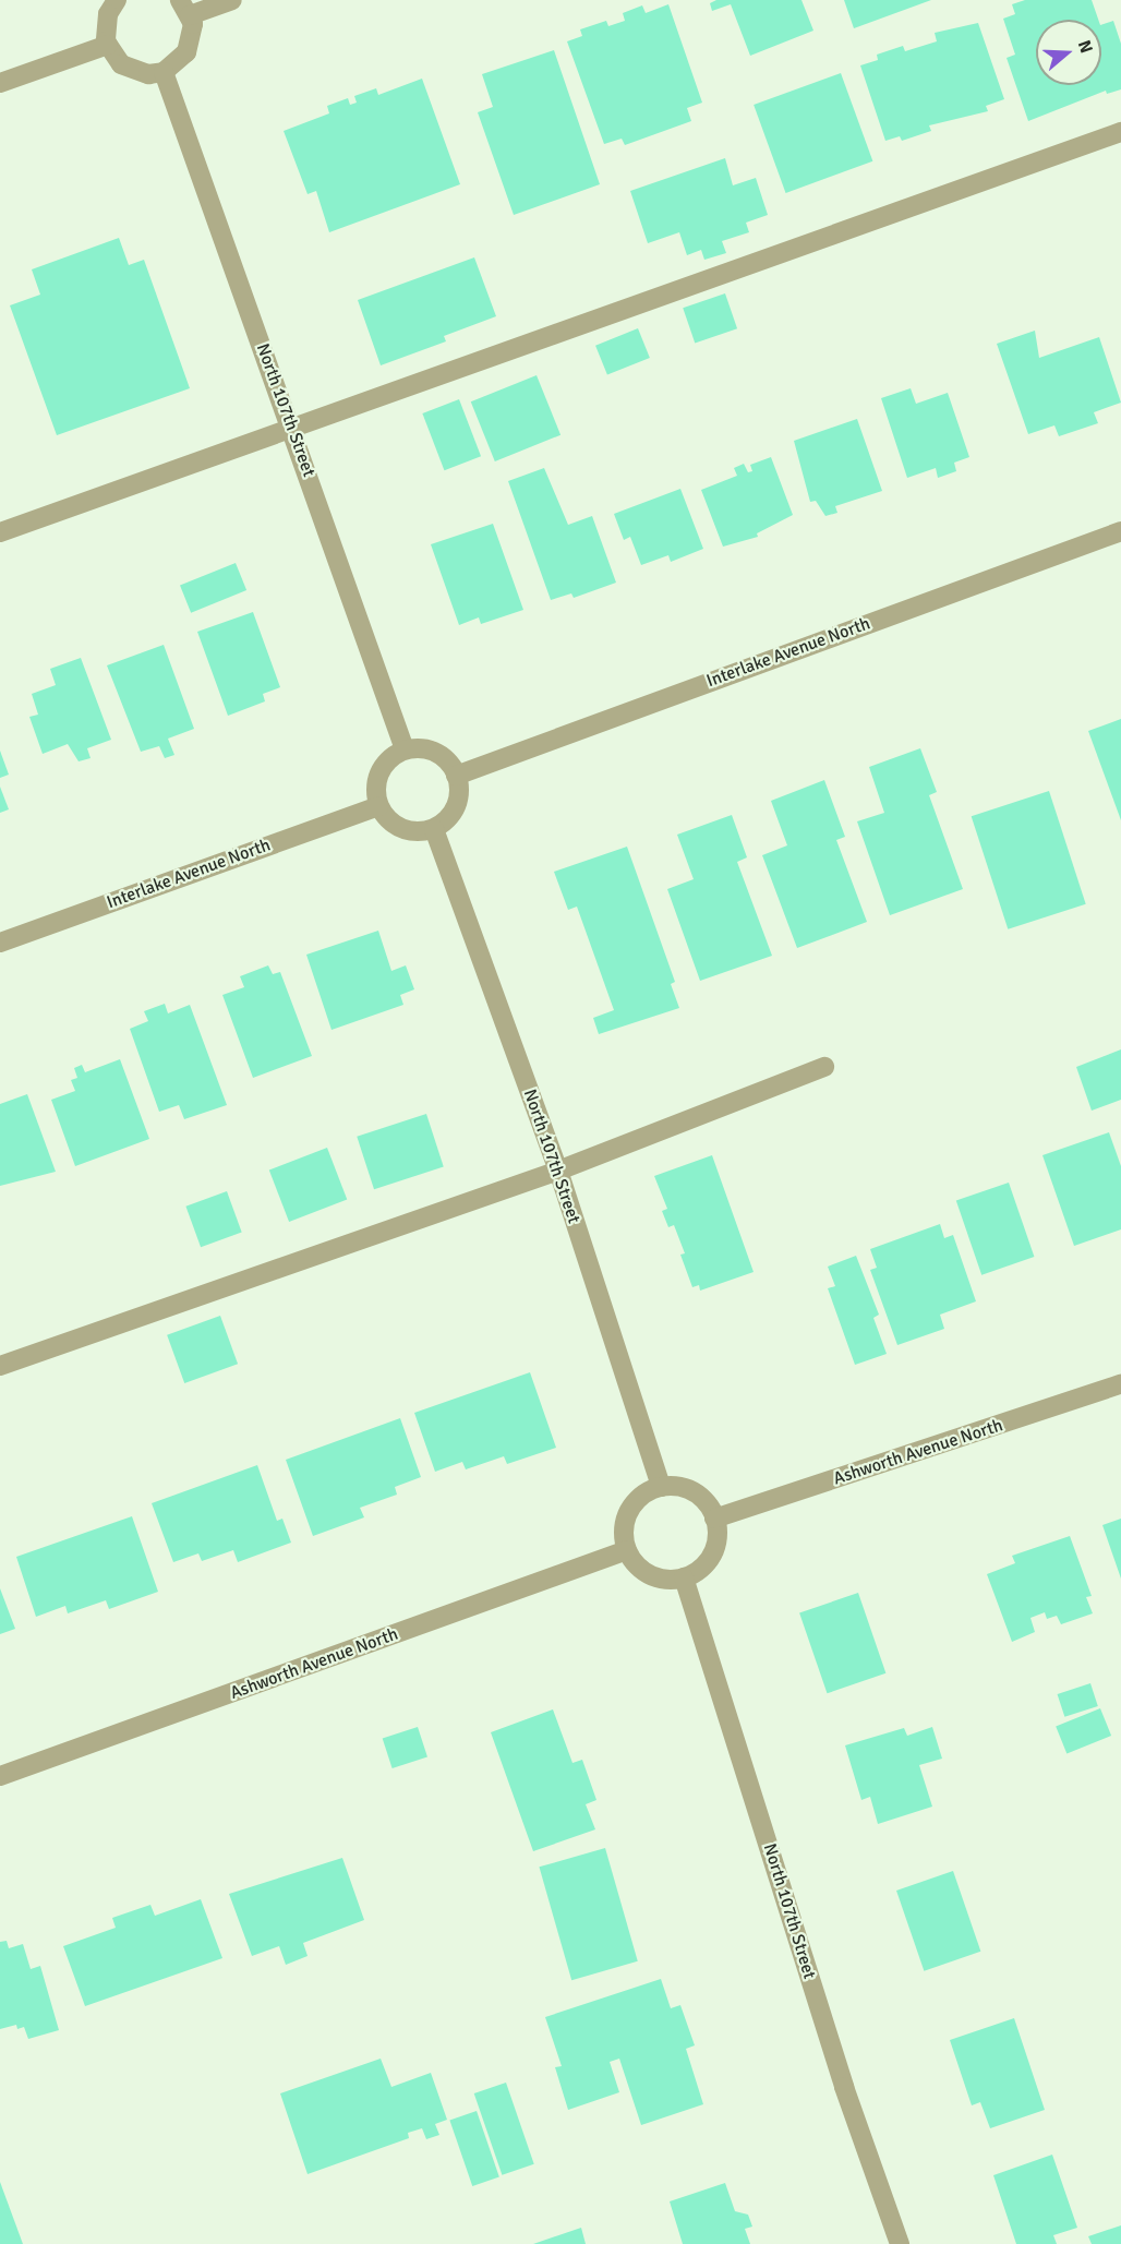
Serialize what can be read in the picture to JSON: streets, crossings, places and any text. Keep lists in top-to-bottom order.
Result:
{
  "streets": {
    "street": ["North 107th Street", "Interlake Avenue North", "Ashworth Avenue North"]
  },
  "crossings": [
    ["North 107th Street", "Interlake Avenue North"],
    ["North 107th Street", "Ashworth Avenue North"]
  ],
  "north": "right"
}
